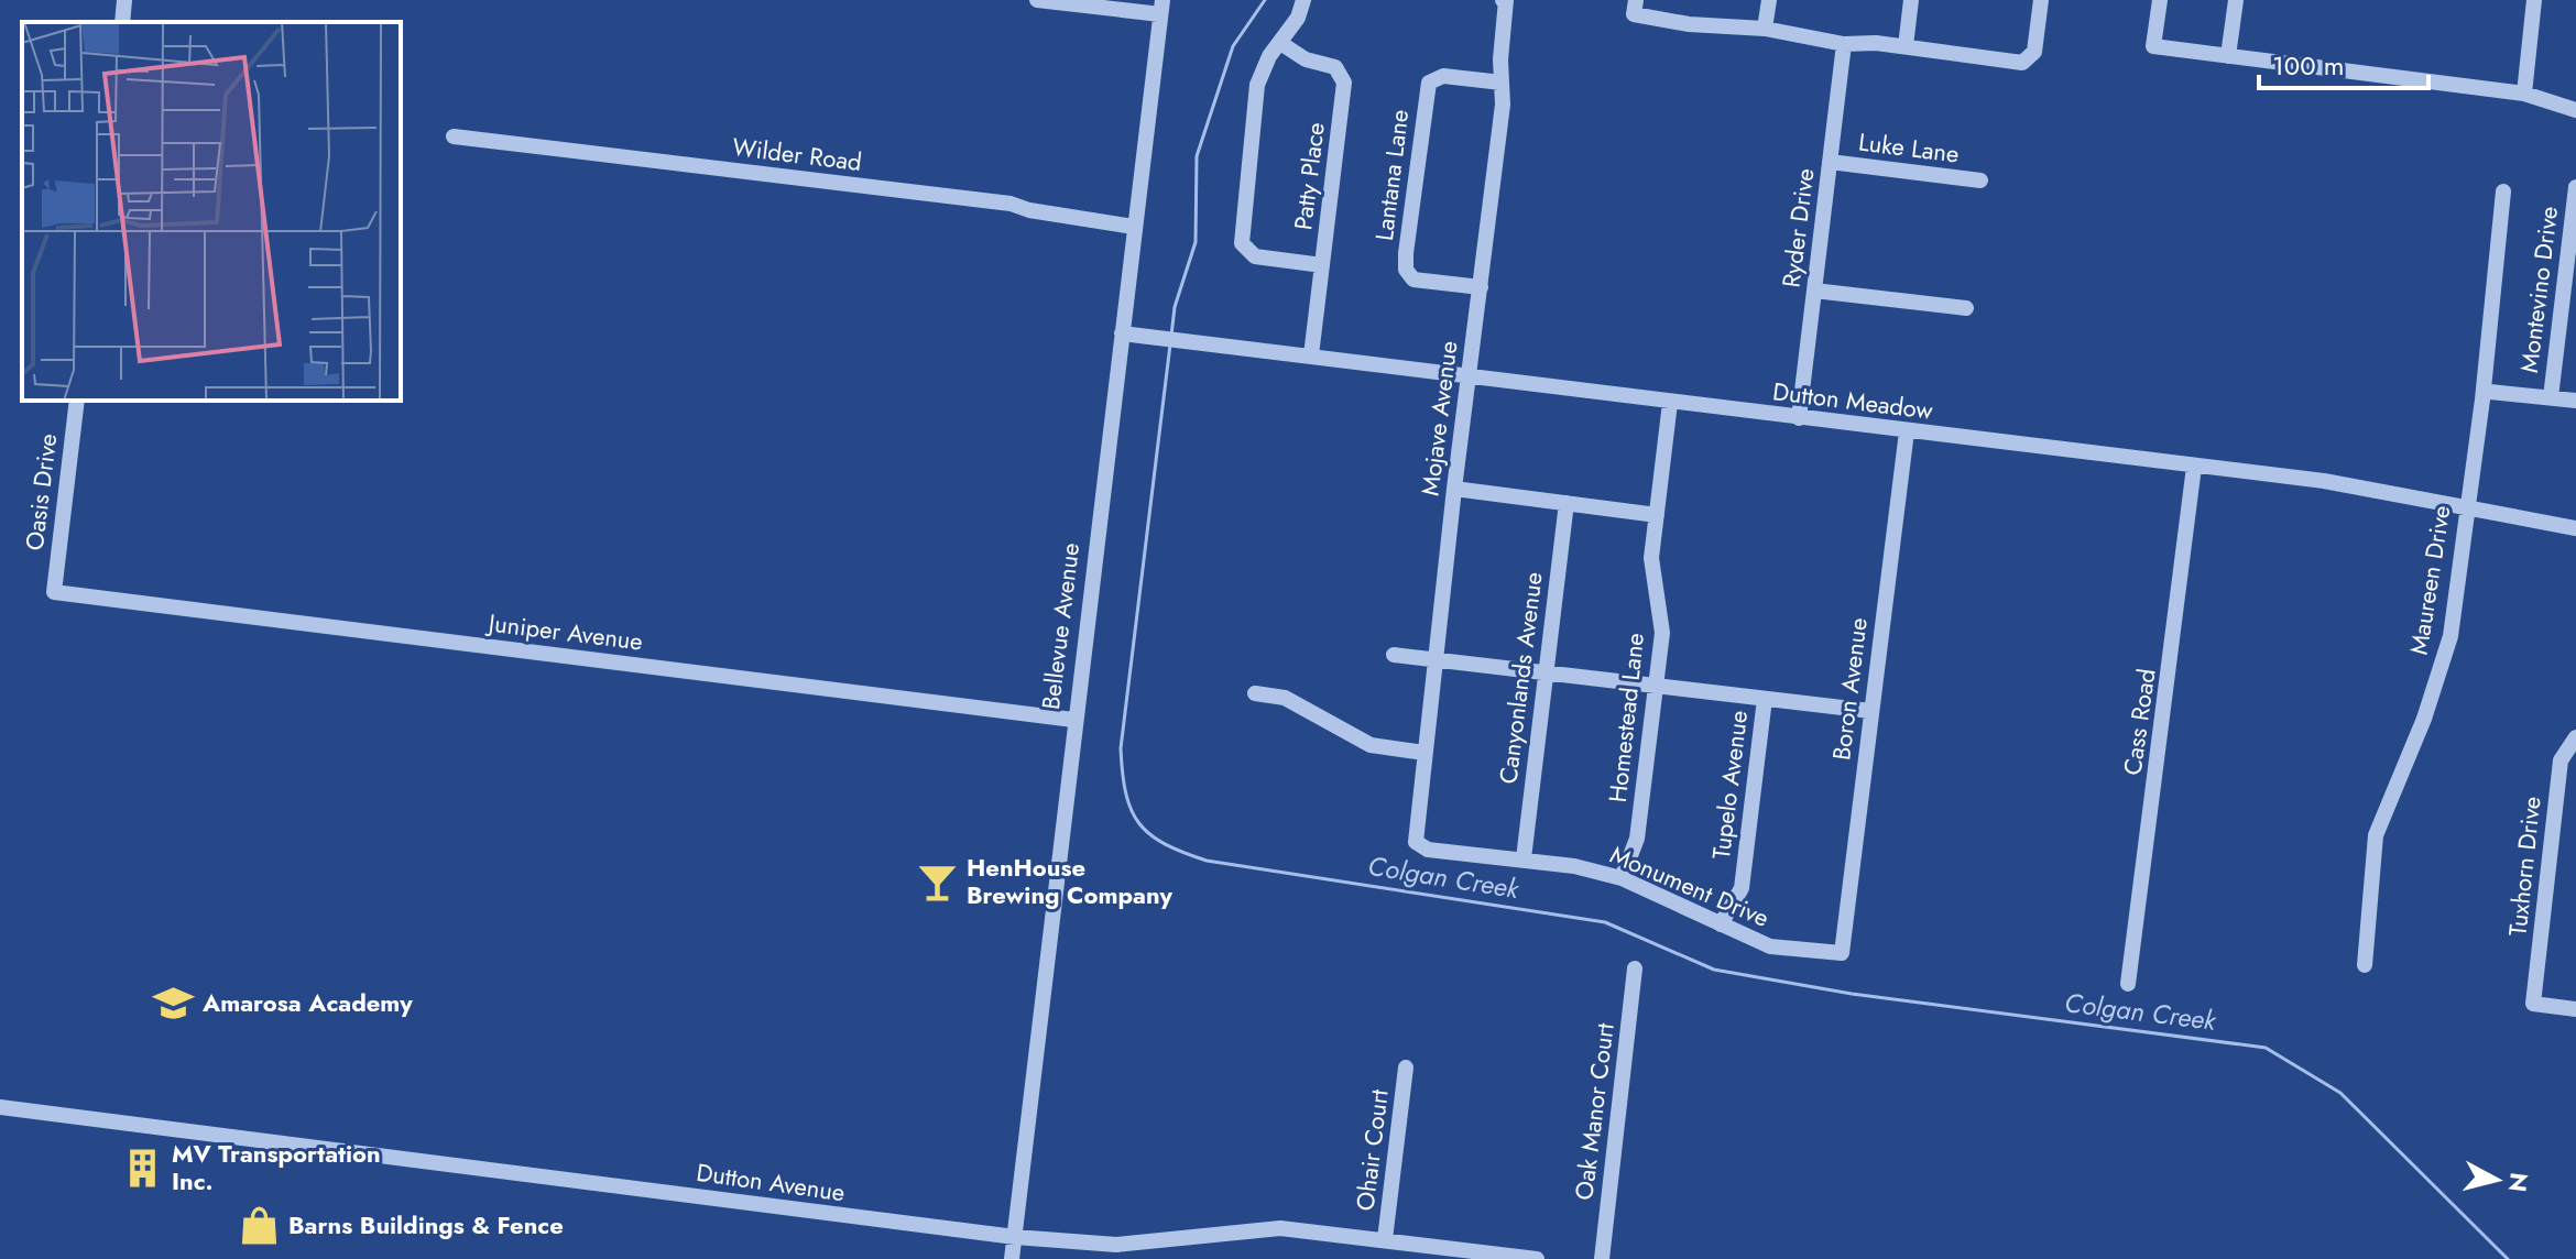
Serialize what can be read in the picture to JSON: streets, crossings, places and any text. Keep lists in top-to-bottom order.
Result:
{
  "streets": {
    "street": [
      "Luke Lane",
      "Wilder Road",
      "Lantana Lane",
      "Patty Place",
      "Ryder Drive",
      "Montevino Drive",
      "Dutton Meadow",
      "Mojave Avenue",
      "Oasis Drive",
      "Maureen Drive",
      "Bellevue Avenue",
      "Juniper Avenue",
      "Canyonlands Avenue",
      "Boron Avenue",
      "Homestead Lane",
      "Cass Road",
      "Tupelo Avenue",
      "Tuxhorn Drive",
      "Monument Drive",
      "Oak Manor Court",
      "Ohair Court",
      "Dutton Avenue"
    ]
  },
  "crossings": [
    ["Luke Lane", "Ryder Drive"],
    ["Wilder Road", "Bellevue Avenue"],
    ["Lantana Lane", "Mojave Avenue"],
    ["Patty Place", "Dutton Meadow"],
    ["Ryder Drive", "Dutton Meadow"],
    ["Dutton Meadow", "Mojave Avenue"],
    ["Dutton Meadow", "Maureen Drive"],
    ["Dutton Meadow", "Bellevue Avenue"],
    ["Dutton Meadow", "Boron Avenue"],
    ["Dutton Meadow", "Homestead Lane"],
    ["Dutton Meadow", "Cass Road"],
    ["Mojave Avenue", "Monument Drive"],
    ["Oasis Drive", "Juniper Avenue"],
    ["Bellevue Avenue", "Juniper Avenue"],
    ["Bellevue Avenue", "Dutton Avenue"],
    ["Canyonlands Avenue", "Monument Drive"],
    ["Boron Avenue", "Monument Drive"],
    ["Homestead Lane", "Monument Drive"],
    ["Tupelo Avenue", "Monument Drive"],
    ["Ohair Court", "Dutton Avenue"]
  ],
  "water": ["Colgan Creek"],
  "places": {
    "bar": ["HenHouse Brewing Company"],
    "school or university": ["Amarosa Academy"],
    "building": ["MV Transportation Inc."],
    "shop": ["Barns Buildings & Fence"]
  },
  "scale_bar": "100 m",
  "north": "right"
}
